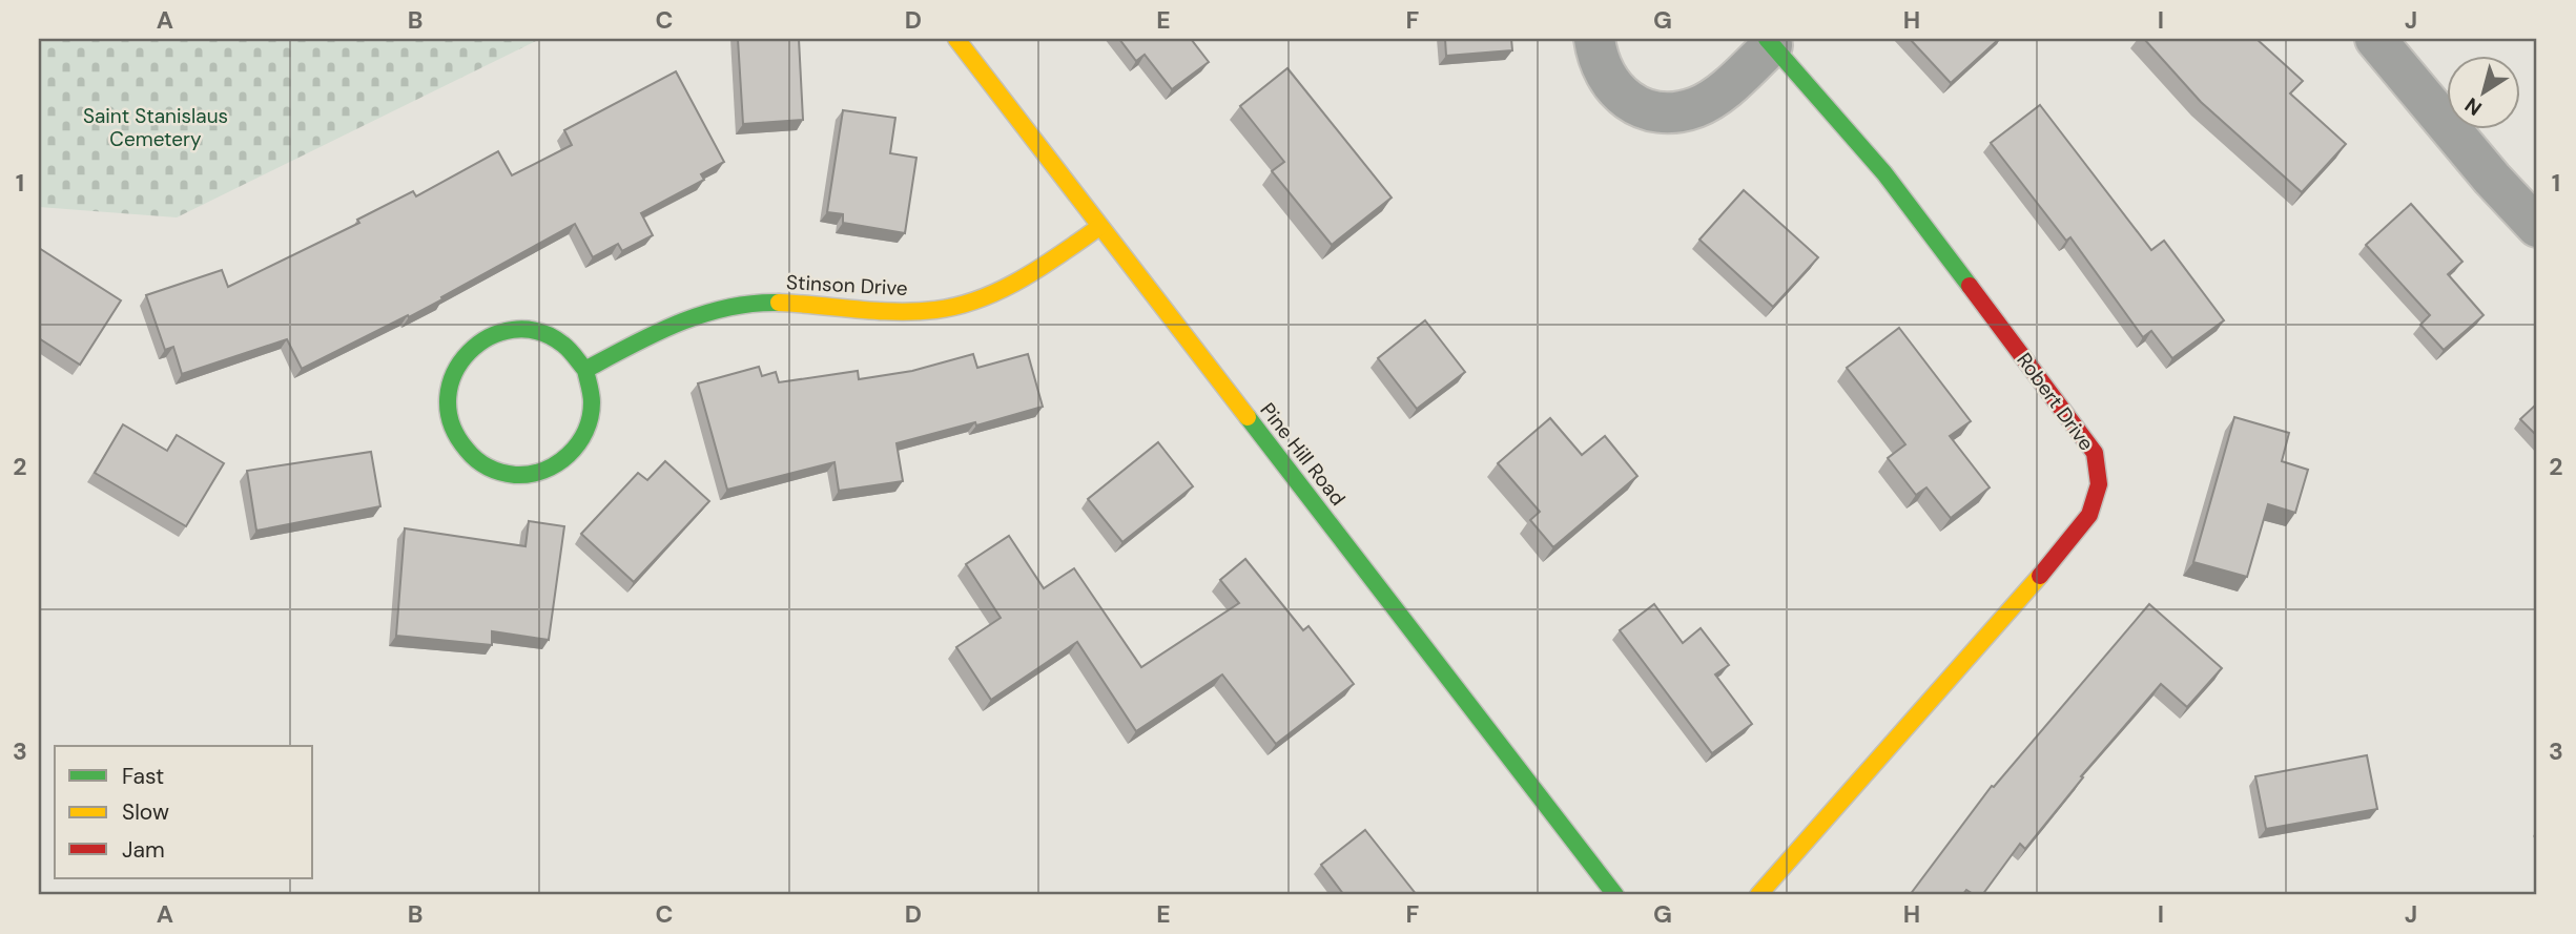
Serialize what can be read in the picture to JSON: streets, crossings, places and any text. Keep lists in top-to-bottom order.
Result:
{
  "streets": {
    "street": ["Stinson Drive", "Robert Drive", "Pine Hill Road"]
  },
  "crossings": [
    ["Stinson Drive", "Pine Hill Road"]
  ],
  "parks": ["Saint Stanislaus Cemetery"],
  "legend": ["Fast", "Slow", "Jam"],
  "north": "bottom left",
  "grid": {
    "columns": [
      "A",
      "B",
      "C",
      "D",
      "E",
      "F",
      "G",
      "H",
      "I",
      "J"
    ],
    "rows": ["1", "2", "3"]
  }
}
